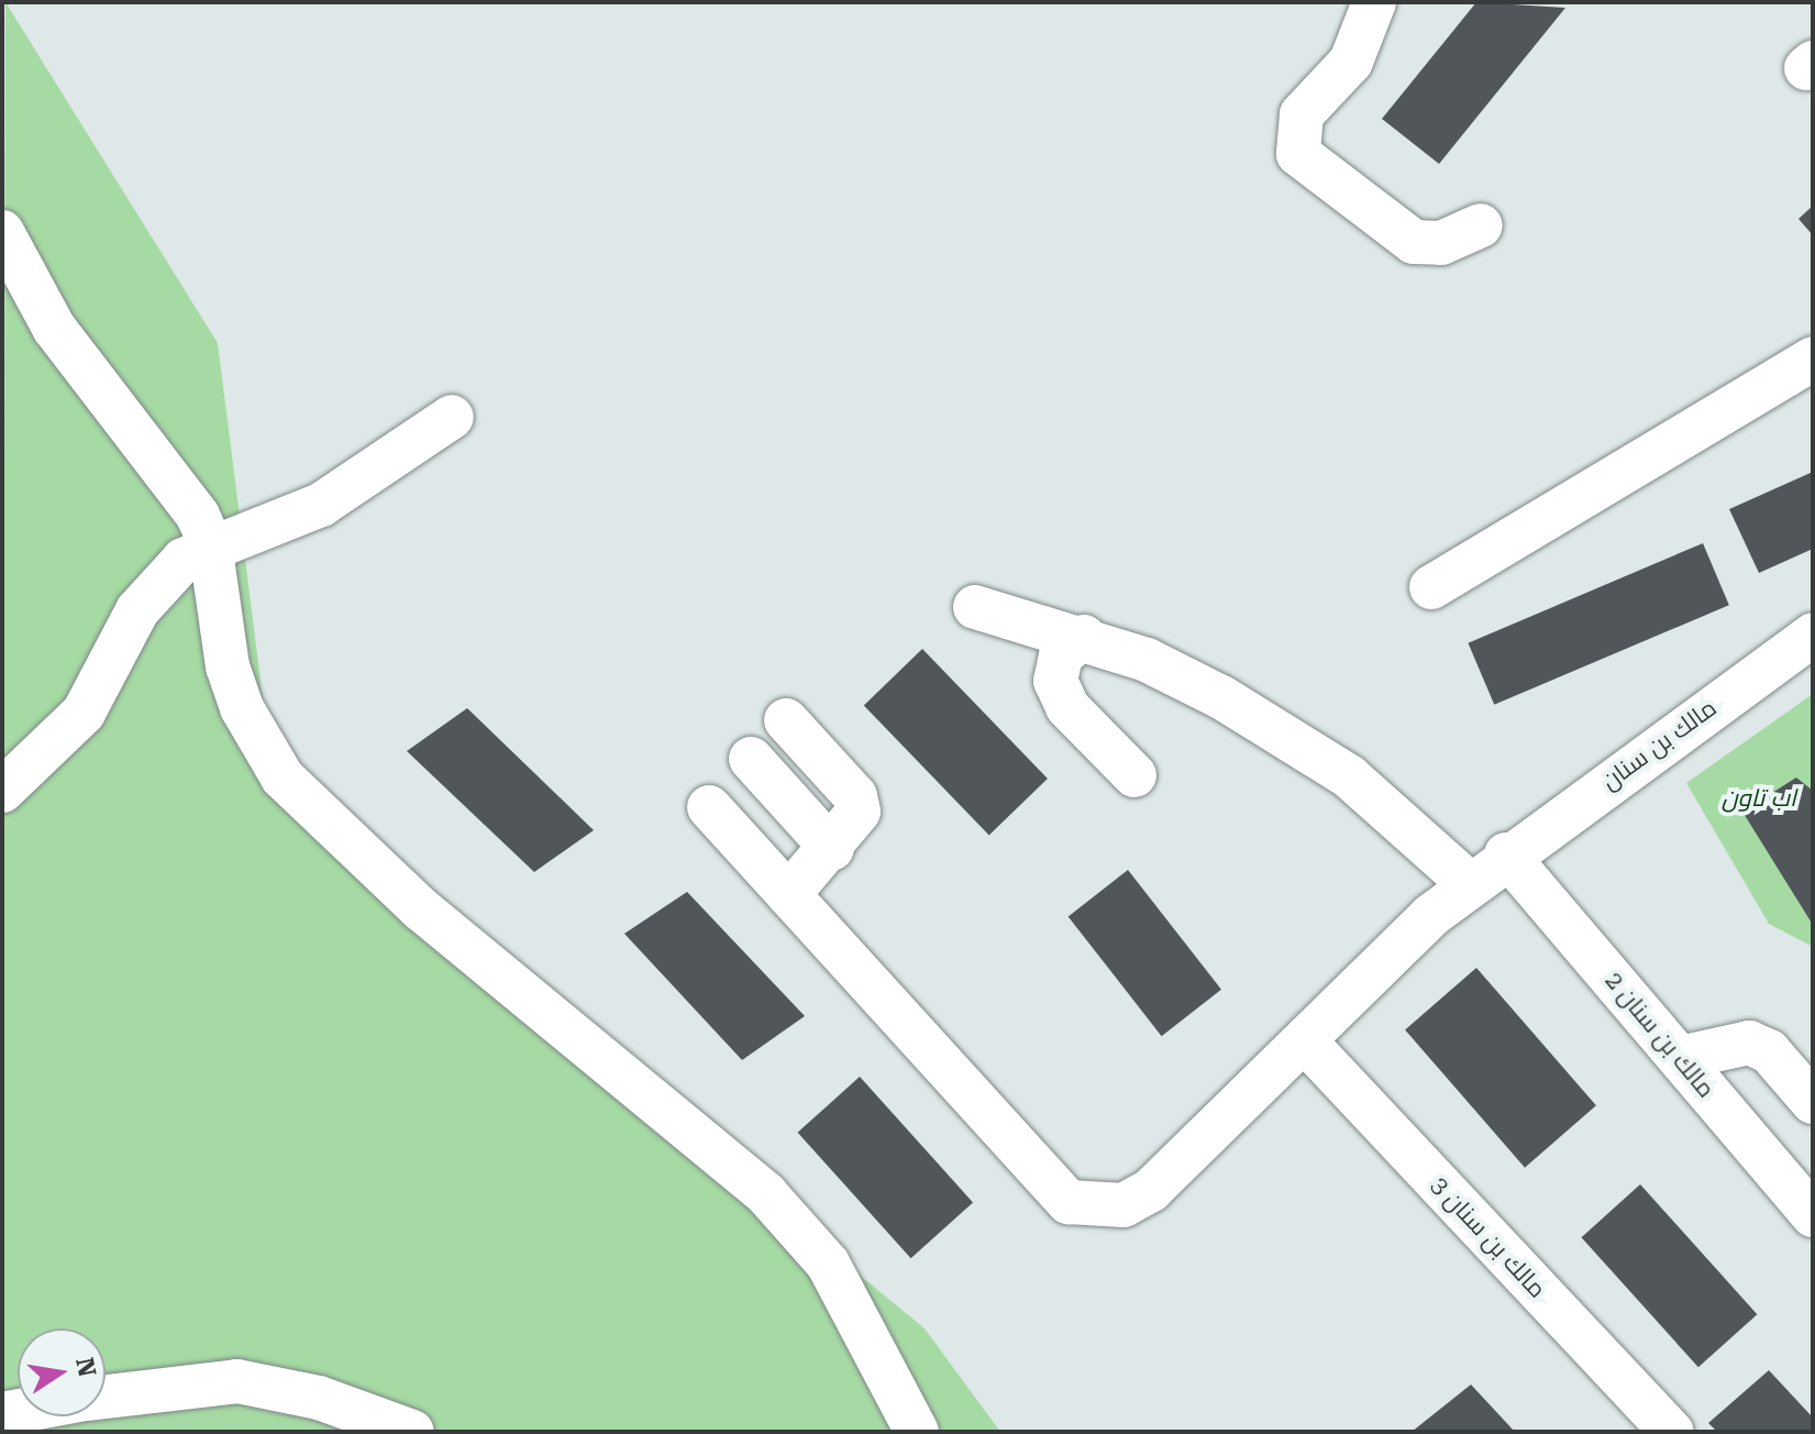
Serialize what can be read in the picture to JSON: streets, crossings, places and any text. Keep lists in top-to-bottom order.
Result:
{
  "streets": {
    "street": ["مالك بن سنان", "مالك بن سنان 2", "مالك بن سنان 3"]
  },
  "crossings": [
    ["مالك بن سنان", "مالك بن سنان 2"],
    ["مالك بن سنان", "مالك بن سنان 3"]
  ],
  "parks": ["اب تاون"],
  "north": "right"
}
